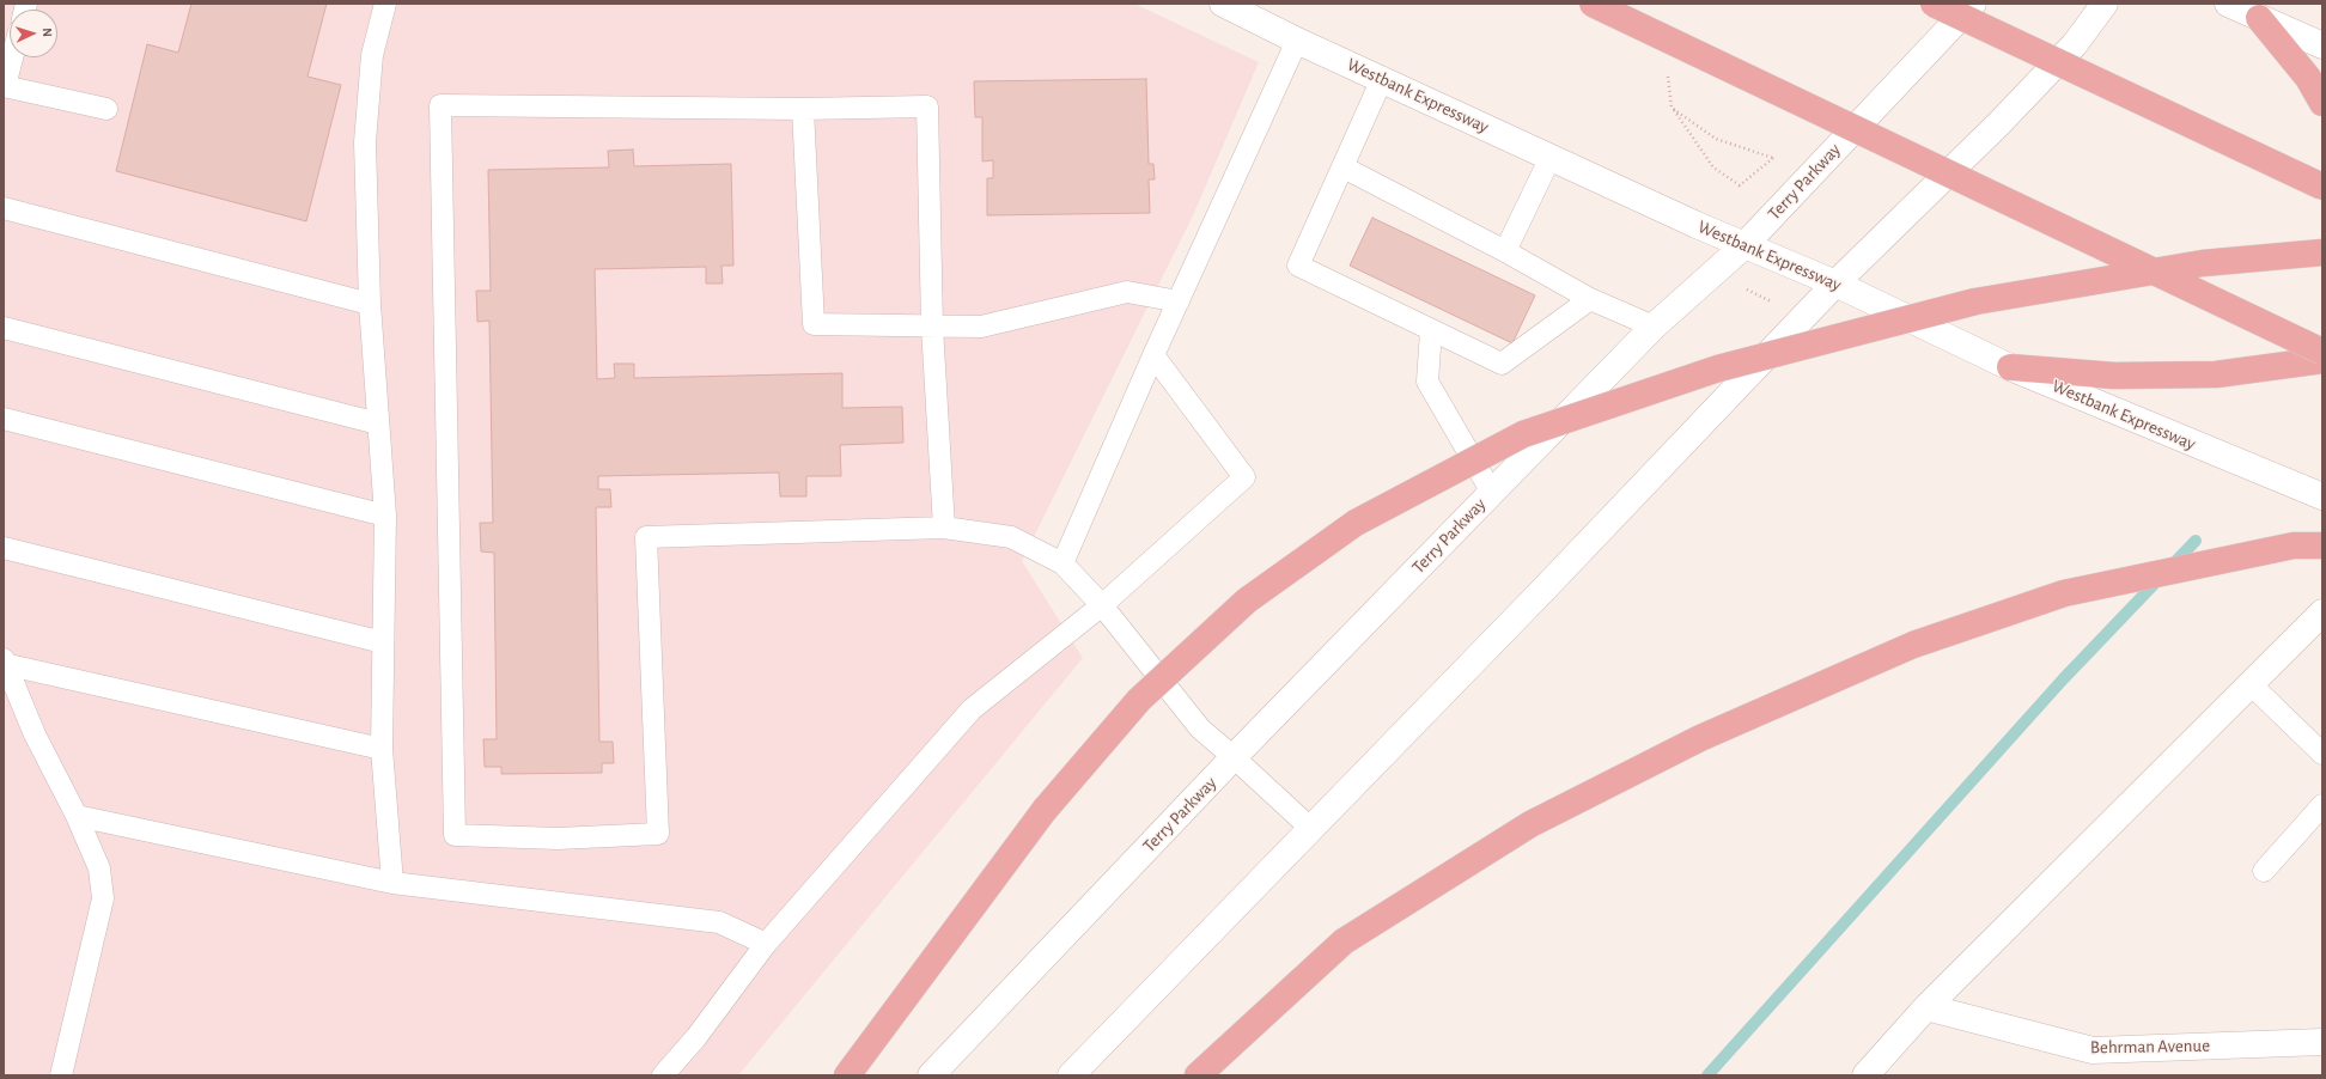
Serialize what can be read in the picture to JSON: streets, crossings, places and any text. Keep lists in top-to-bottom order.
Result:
{
  "streets": {
    "street": ["Westbank Expressway", "Terry Parkway", "Behrman Avenue"]
  },
  "crossings": [
    ["Westbank Expressway", "Terry Parkway"]
  ],
  "north": "right"
}
